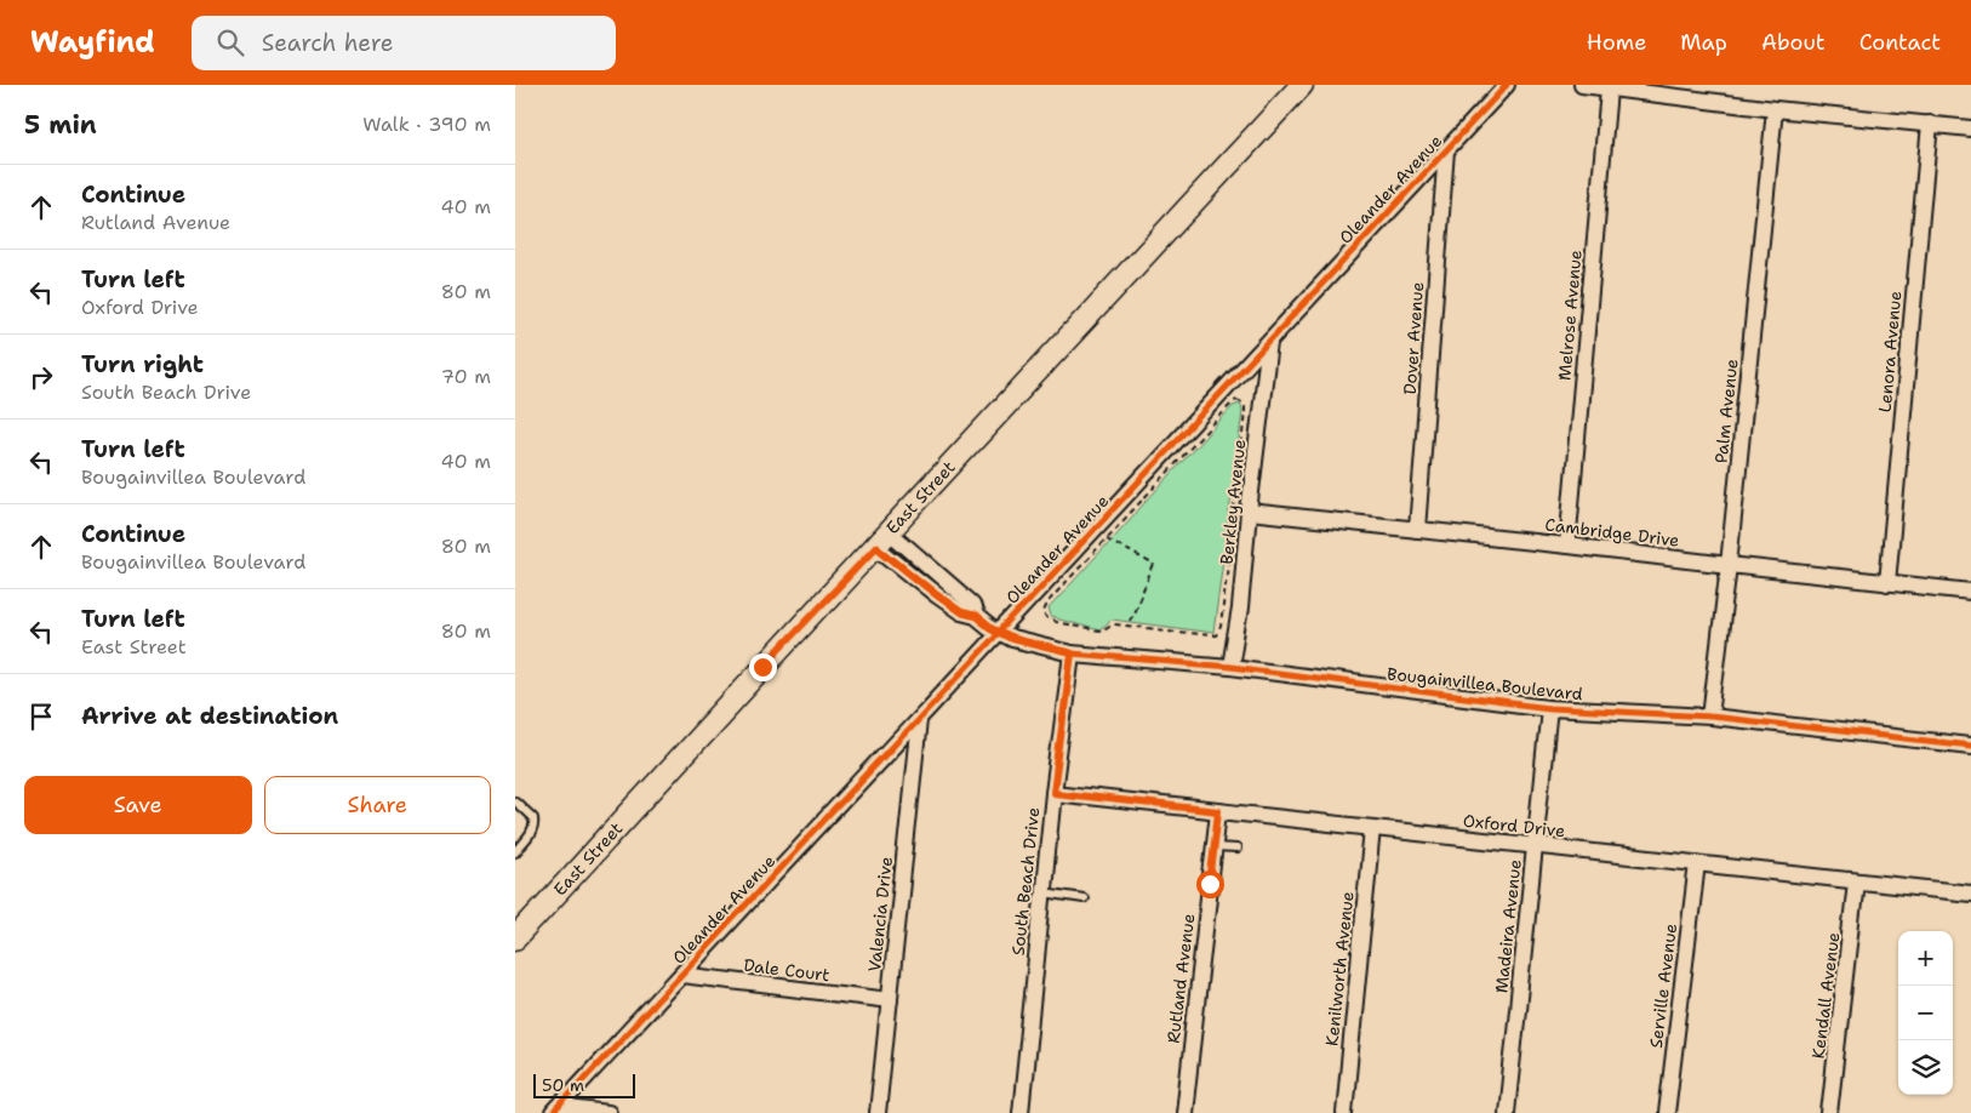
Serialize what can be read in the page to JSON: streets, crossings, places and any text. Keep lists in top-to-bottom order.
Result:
{
  "streets": {
    "main road": ["East Street"],
    "street": [
      "Oleander Avenue",
      "Melrose Avenue",
      "Dover Avenue",
      "Lenora Avenue",
      "Palm Avenue",
      "Berkley Avenue",
      "Cambridge Drive",
      "Bougainvillea Boulevard",
      "Oxford Drive",
      "South Beach Drive",
      "Valencia Drive",
      "Madeira Avenue",
      "Kenilworth Avenue",
      "Dale Court",
      "Rutland Avenue",
      "Serville Avenue",
      "Kendall Avenue"
    ]
  },
  "crossings": [
    ["Oleander Avenue", "Dover Avenue"],
    ["Oleander Avenue", "Berkley Avenue"],
    ["Oleander Avenue", "Bougainvillea Boulevard"],
    ["Oleander Avenue", "Valencia Drive"],
    ["Oleander Avenue", "Dale Court"],
    ["Melrose Avenue", "Cambridge Drive"],
    ["Dover Avenue", "Cambridge Drive"],
    ["Lenora Avenue", "Cambridge Drive"],
    ["Palm Avenue", "Cambridge Drive"],
    ["Palm Avenue", "Bougainvillea Boulevard"],
    ["East Street", "Bougainvillea Boulevard"],
    ["Berkley Avenue", "Cambridge Drive"],
    ["Berkley Avenue", "Bougainvillea Boulevard"],
    ["Bougainvillea Boulevard", "South Beach Drive"],
    ["Bougainvillea Boulevard", "Madeira Avenue"],
    ["Oxford Drive", "South Beach Drive"],
    ["Oxford Drive", "Madeira Avenue"],
    ["Oxford Drive", "Kenilworth Avenue"],
    ["Oxford Drive", "Rutland Avenue"],
    ["Oxford Drive", "Serville Avenue"],
    ["Oxford Drive", "Kendall Avenue"],
    ["Valencia Drive", "Dale Court"]
  ],
  "scale_bar": "50 m",
  "page": {
    "header": "Wayfind",
    "search": "Search here",
    "nav": [
      "Home",
      "Map",
      "About",
      "Contact"
    ],
    "heading": ["5 min", "Walk · 390 m"],
    "list": [
      ["Continue", "Rutland Avenue", "40 m"],
      ["Turn left", "Oxford Drive", "80 m"],
      ["Turn right", "South Beach Drive", "70 m"],
      ["Turn left", "Bougainvillea Boulevard", "40 m"],
      ["Continue", "Bougainvillea Boulevard", "80 m"],
      ["Turn left", "East Street", "80 m"],
      "Arrive at destination"
    ],
    "buttons": ["Save", "Share"],
    "map_buttons": ["+", "−"],
    "scale": "50 m"
  }
}
